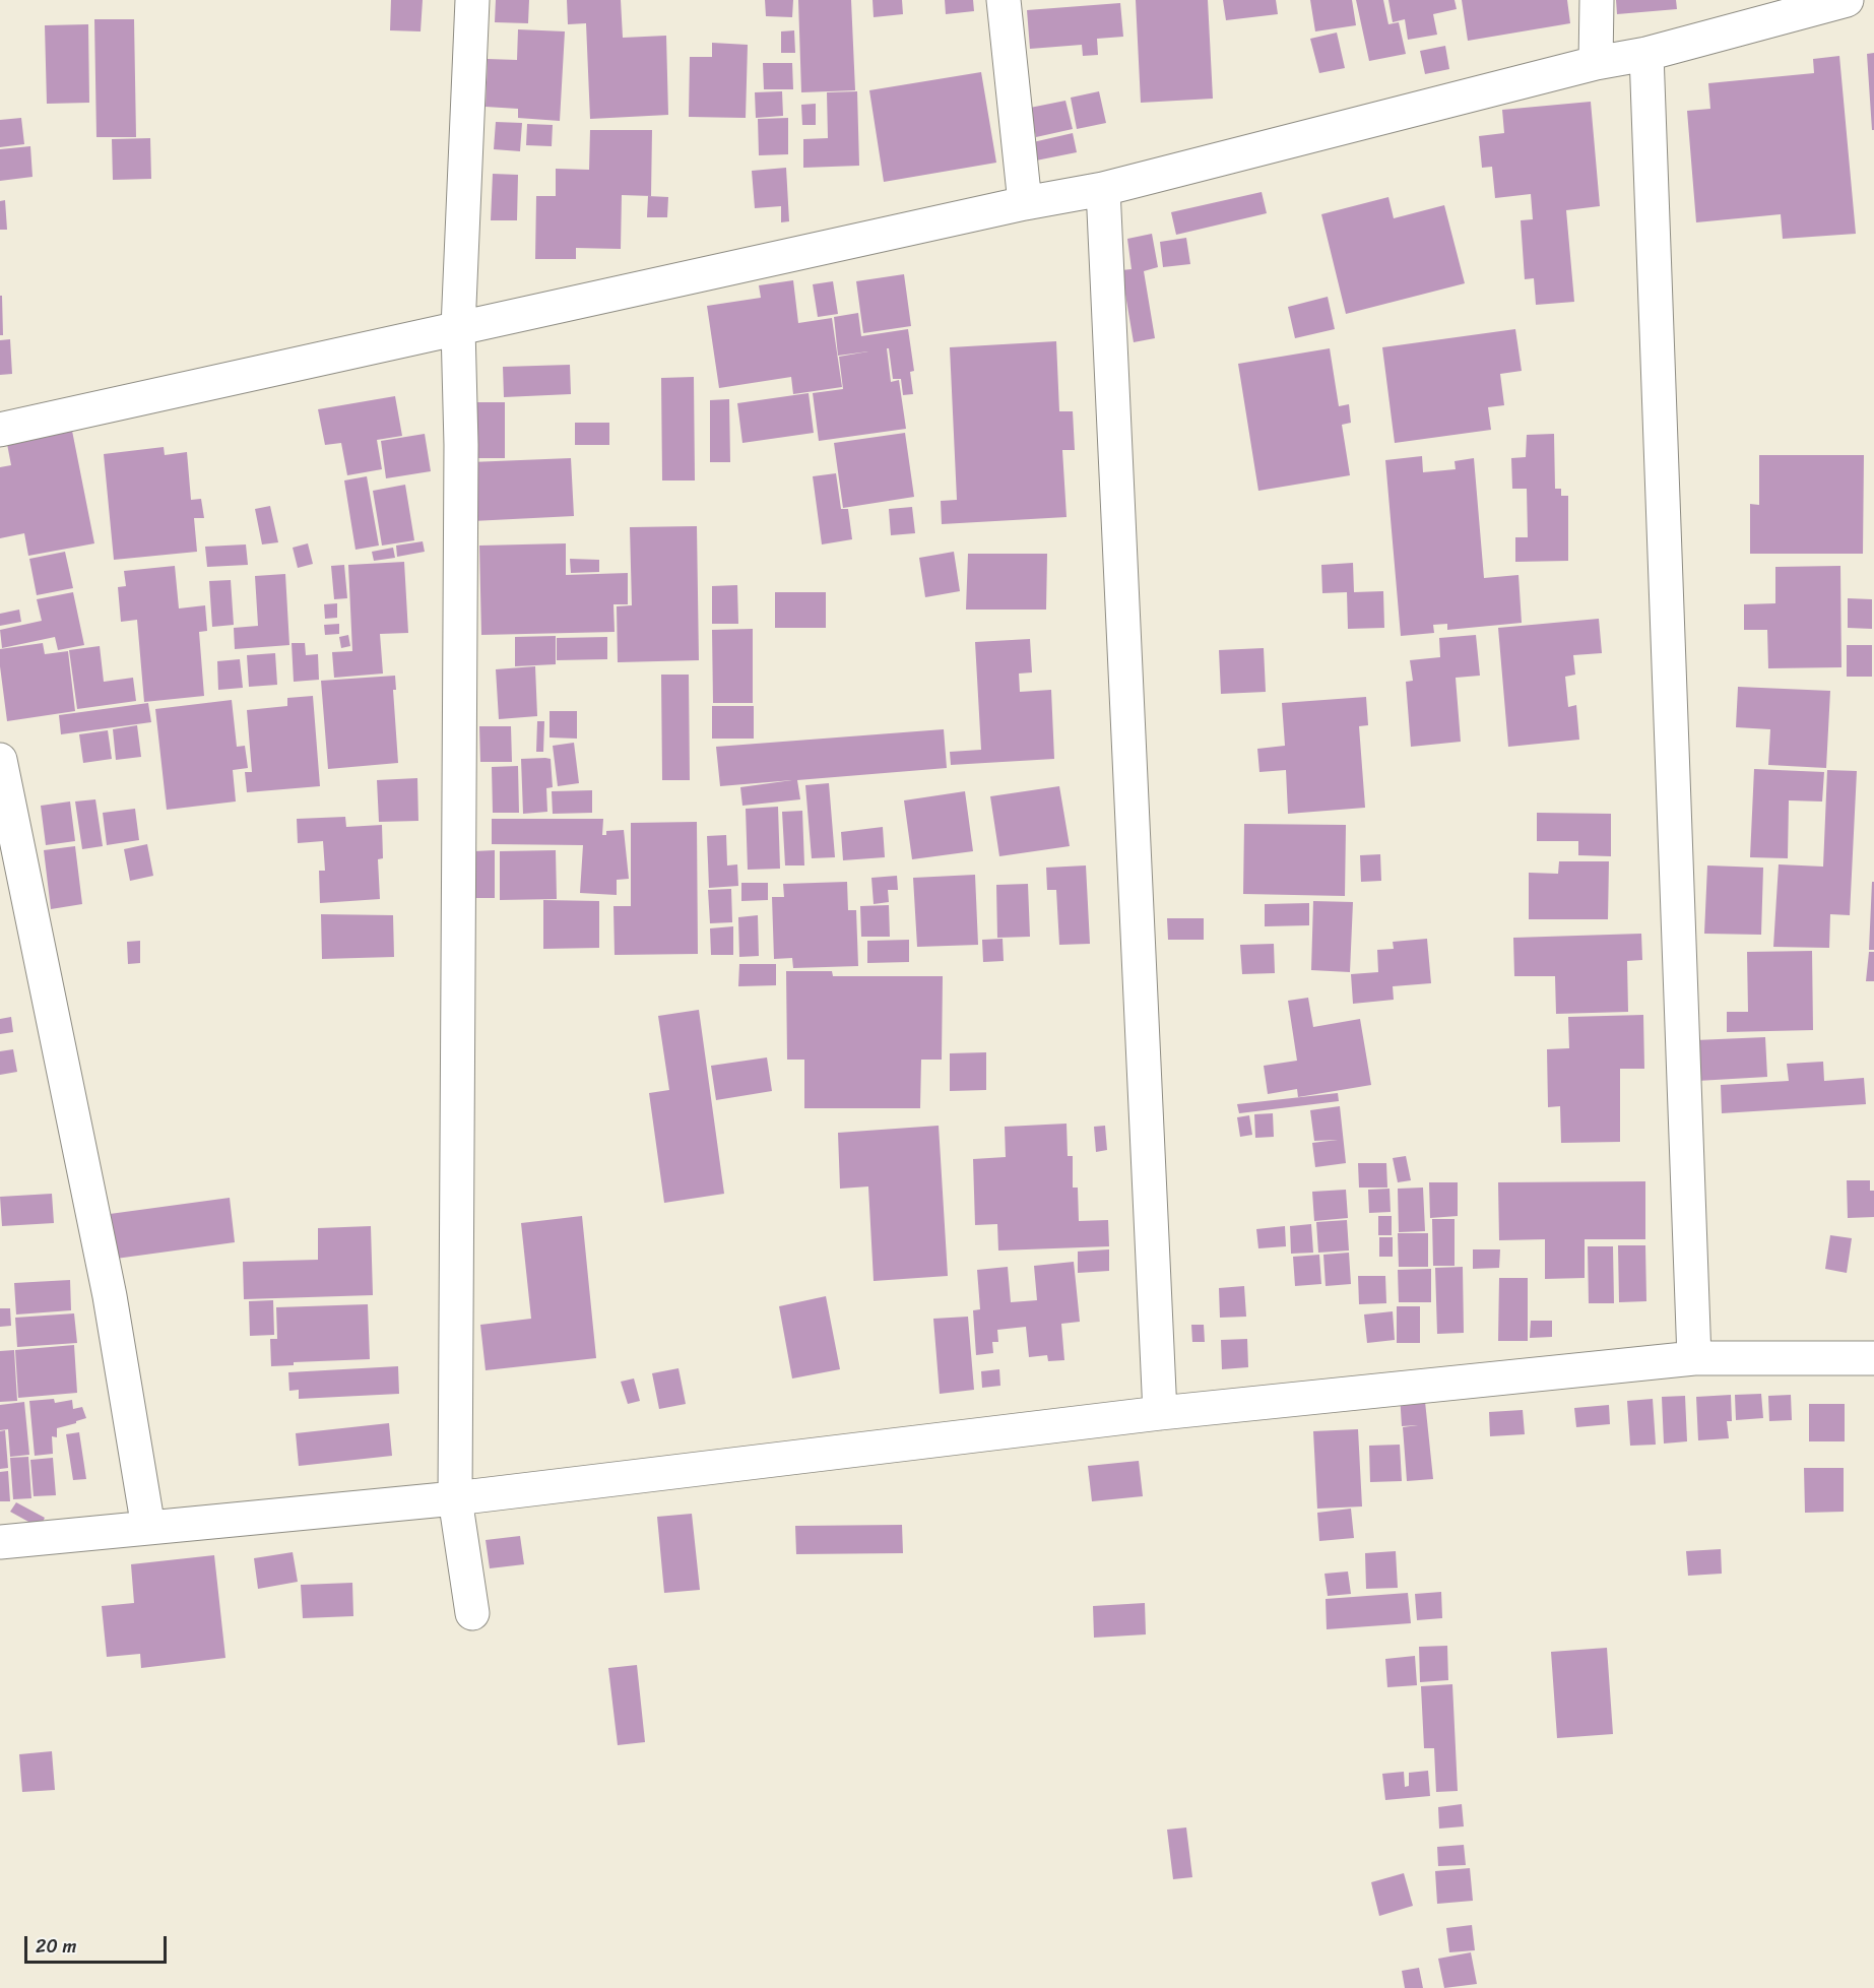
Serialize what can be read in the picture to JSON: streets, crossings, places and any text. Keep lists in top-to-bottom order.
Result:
{
  "scale_bar": "20 m"
}
